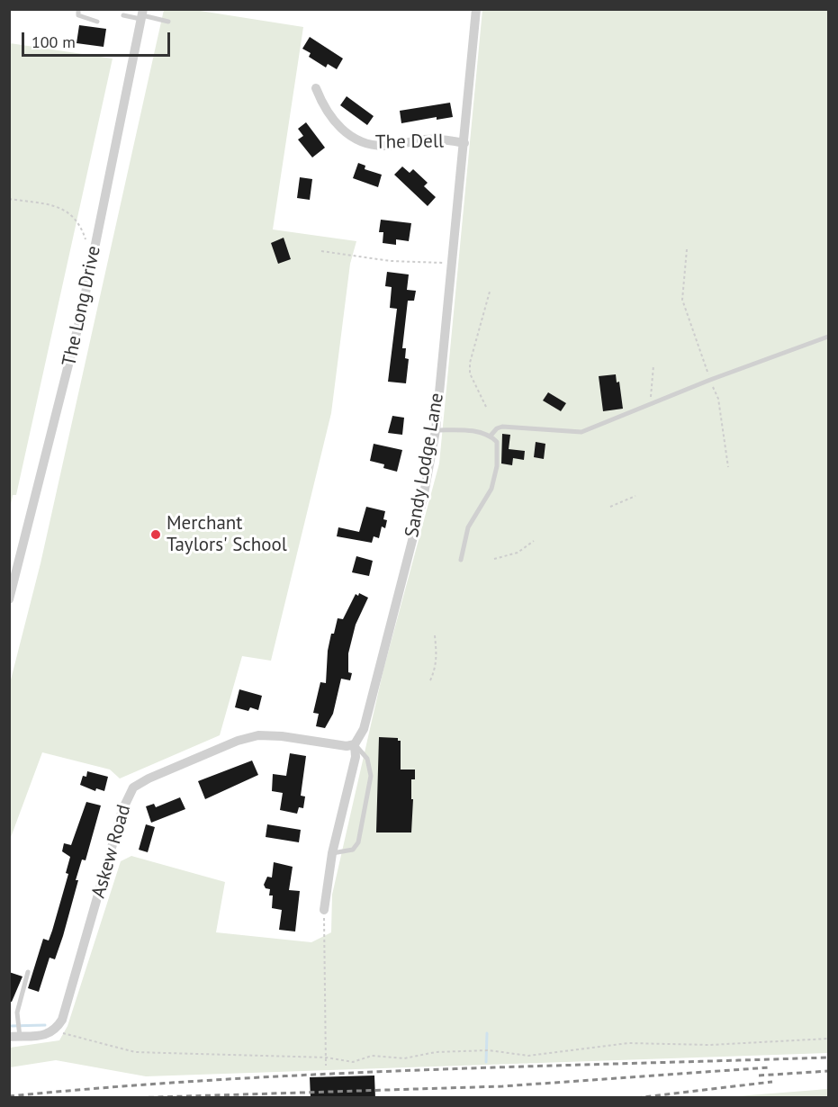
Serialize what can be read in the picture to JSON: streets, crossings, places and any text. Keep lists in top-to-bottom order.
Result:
{
  "streets": {
    "street": [
      "The Dell",
      "The Long Drive",
      "Sandy Lodge Lane",
      "Askew Road"
    ]
  },
  "crossings": [
    ["The Dell", "Sandy Lodge Lane"],
    ["Sandy Lodge Lane", "Askew Road"]
  ],
  "places": ["Merchant Taylors' School"],
  "scale_bar": "100 m"
}
